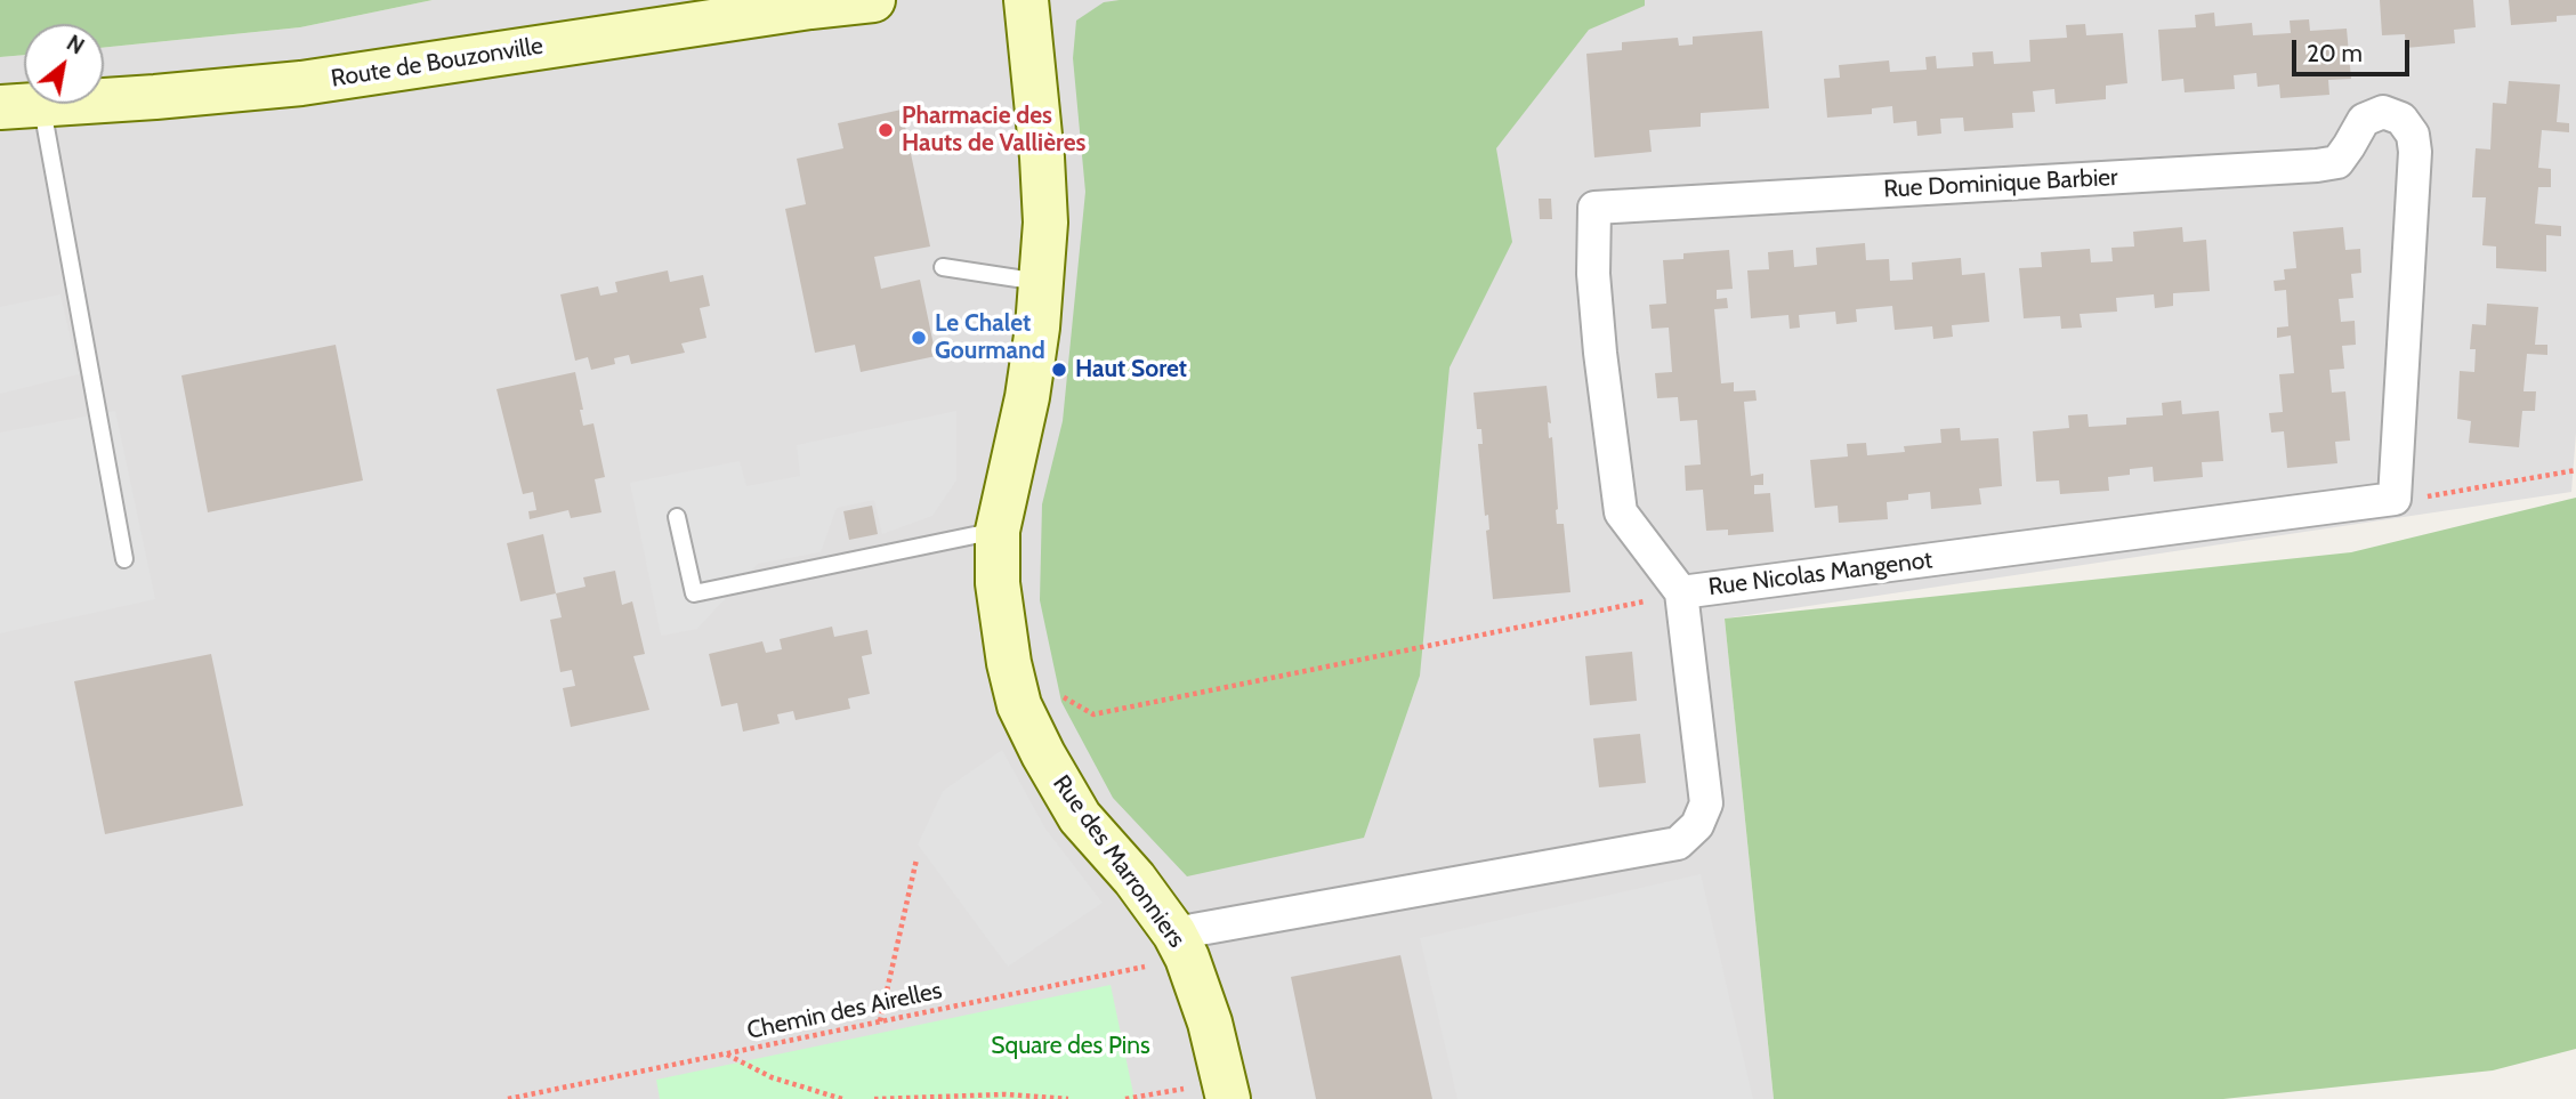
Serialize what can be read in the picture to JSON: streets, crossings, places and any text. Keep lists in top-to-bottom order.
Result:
{
  "streets": {
    "street": [
      "Route de Bouzonville",
      "Rue Dominique Barbier",
      "Rue Nicolas Mangenot",
      "Rue des Marronniers"
    ],
    "path": ["Chemin des Airelles"]
  },
  "crossings": [
    ["Rue Dominique Barbier", "Rue Nicolas Mangenot"],
    ["Rue Nicolas Mangenot", "Rue des Marronniers"],
    ["Rue Nicolas Mangenot", "Chemin des Airelles"],
    ["Rue des Marronniers", "Chemin des Airelles"]
  ],
  "parks": ["Square des Pins"],
  "places": ["Pharmacie des Hauts de Vallières", "Le Chalet Gourmand", "Haut Soret"],
  "scale_bar": "20 m",
  "north": "top right"
}
